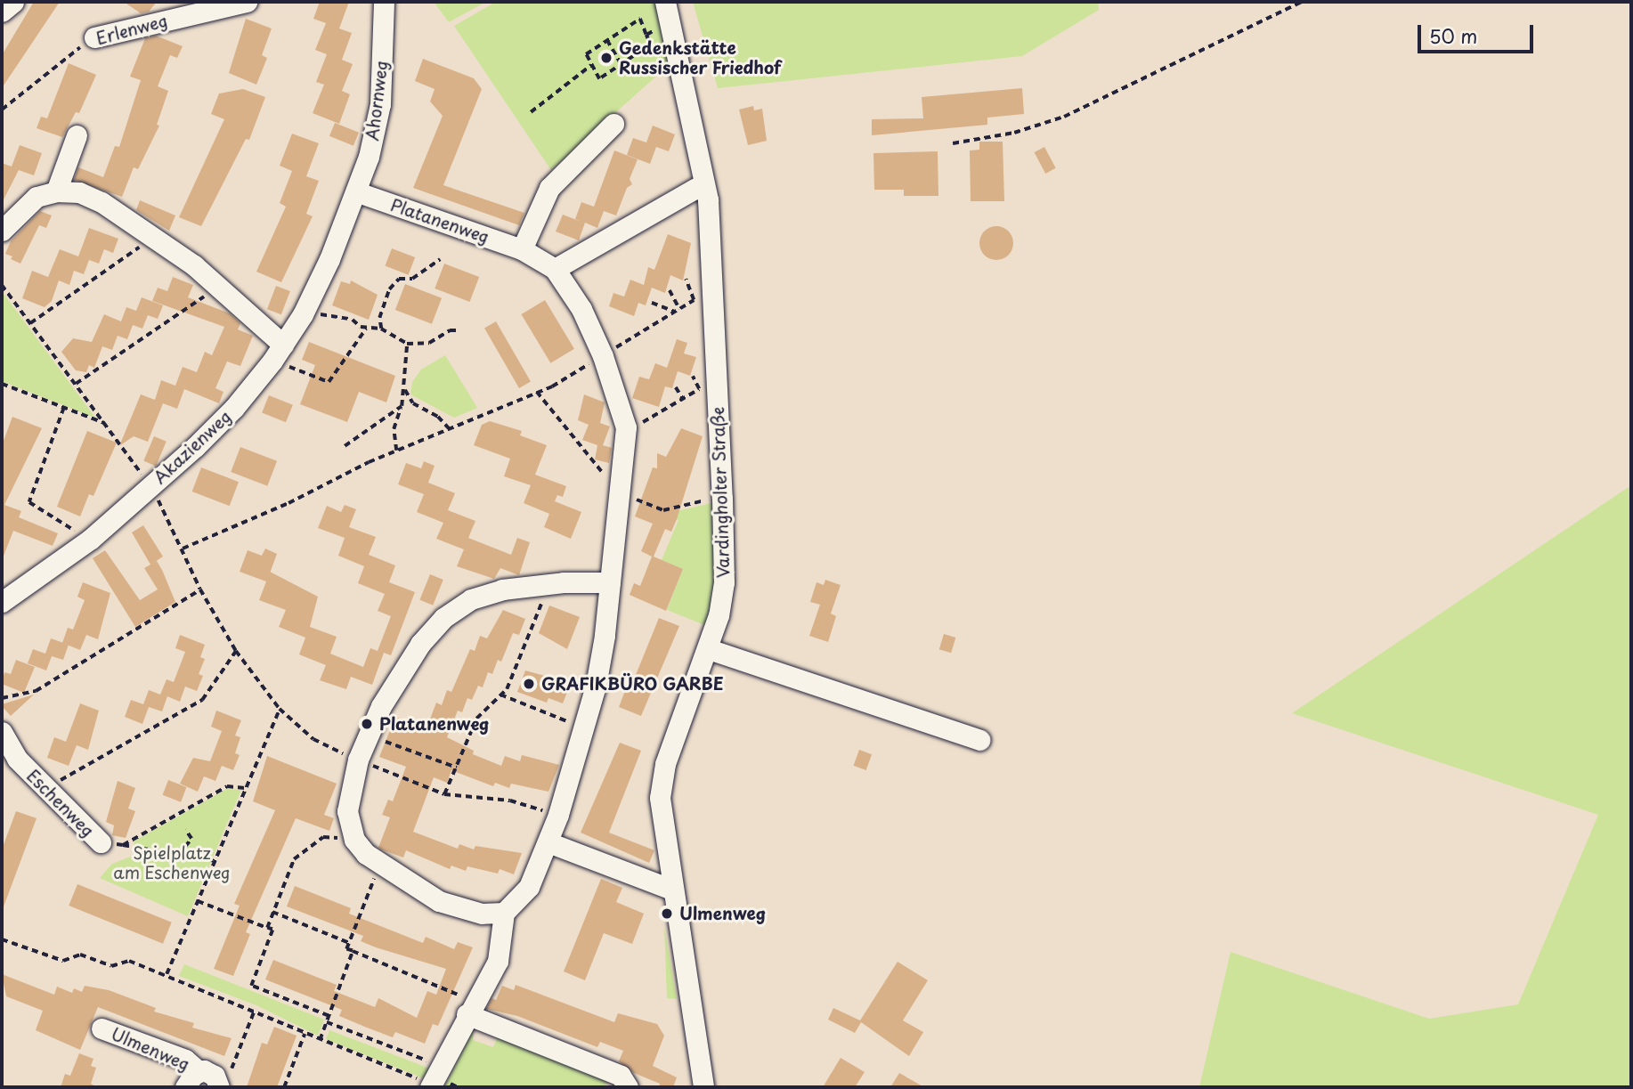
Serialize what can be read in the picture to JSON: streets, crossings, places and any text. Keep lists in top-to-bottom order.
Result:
{
  "streets": {
    "street": [
      "Erlenweg",
      "Ahornweg",
      "Platanenweg",
      "Akazienweg",
      "Vardingholter Straße",
      "Eschenweg",
      "Ulmenweg"
    ]
  },
  "crossings": [
    ["Ahornweg", "Platanenweg"],
    ["Ahornweg", "Akazienweg"],
    ["Platanenweg", "Akazienweg"]
  ],
  "parks": ["Spielplatz am Eschenweg"],
  "places": [
    "Gedenkstätte Russischer Friedhof",
    "GRAFIKBÜRO GARBE",
    "Platanenweg",
    "Ulmenweg"
  ],
  "scale_bar": "50 m"
}
